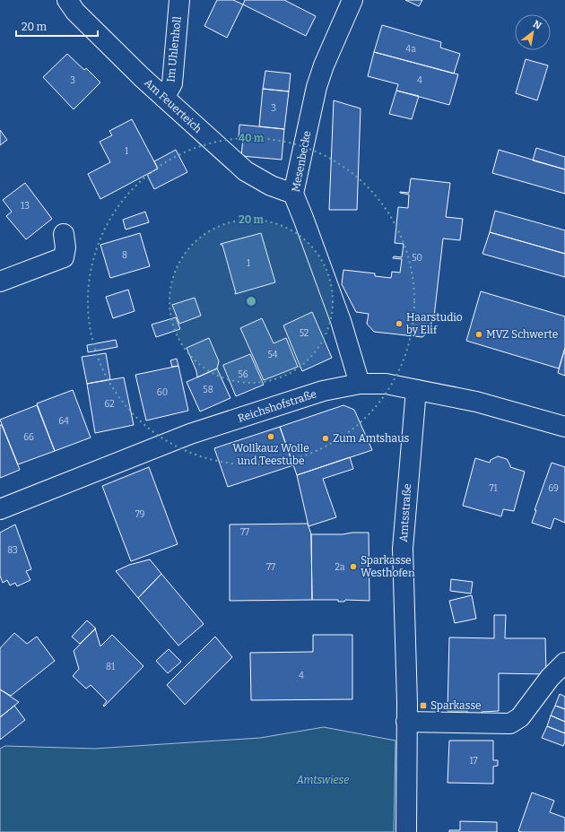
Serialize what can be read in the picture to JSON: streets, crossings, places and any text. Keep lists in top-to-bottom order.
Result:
{
  "streets": {
    "street": [
      "Im Uhlenholl",
      "Am Feuerteich",
      "Mesenbecke",
      "Reichshofstraße",
      "Amtsstraße"
    ]
  },
  "crossings": [
    ["Im Uhlenholl", "Am Feuerteich"],
    ["Am Feuerteich", "Mesenbecke"],
    ["Mesenbecke", "Reichshofstraße"],
    ["Reichshofstraße", "Amtsstraße"]
  ],
  "parks": ["Amtswiese"],
  "places": {
    "other": [
      "Haarstudio by Elif",
      "MVZ Schwerte",
      "Wollkauz Wolle und Teestube",
      "Zum Amtshaus",
      "Sparkasse Westhofen"
    ],
    "transit": ["Sparkasse"]
  },
  "house_numbers": [
    "4a",
    "3",
    "4",
    "3",
    "1",
    "13",
    "8",
    "50",
    "1",
    "52",
    "54",
    "56",
    "58",
    "60",
    "62",
    "64",
    "66",
    "71",
    "69",
    "79",
    "77",
    "83",
    "77",
    "2a",
    "81",
    "4",
    "17"
  ],
  "scale_bar": "20 m",
  "north": "top right",
  "rings": ["40 m", "20 m"]
}
